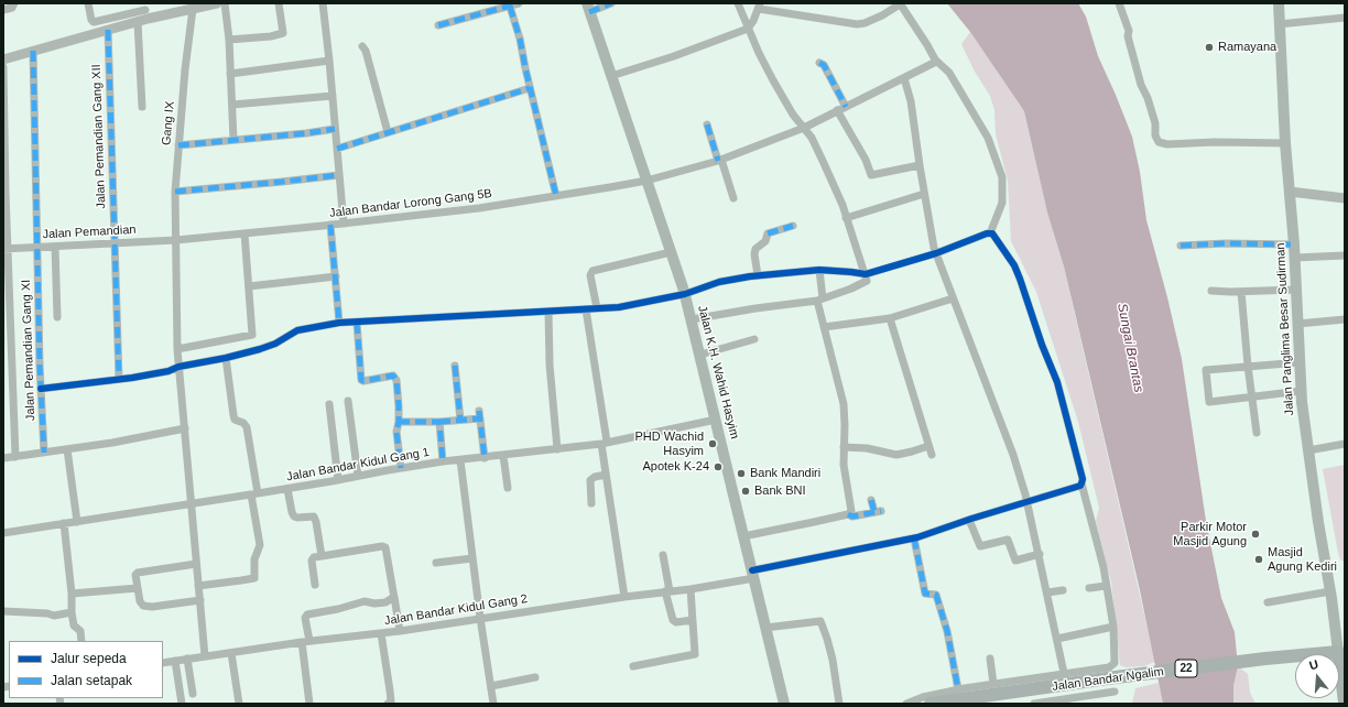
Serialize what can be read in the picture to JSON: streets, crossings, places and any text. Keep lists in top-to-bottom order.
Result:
{
  "streets": {
    "highway": ["22", "Jalan Bandar Ngalim"],
    "main road": ["Jalan Panglima Besar Sudirman", "Jalan K.H. Wahid Hasyim"],
    "street": [
      "Gang IX",
      "Jalan Pemandian Gang XII",
      "Jalan Bandar Lorong Gang 5B",
      "Jalan Pemandian",
      "Jalan Pemandian Gang XI",
      "Jalan Bandar Kidul Gang 1",
      "Jalan Bandar Kidul Gang 2"
    ]
  },
  "crossings": [
    ["Gang IX", "Jalan Bandar Lorong Gang 5B"],
    ["Gang IX", "Jalan Pemandian"],
    ["Gang IX", "Jalan Bandar Kidul Gang 1"],
    ["Gang IX", "Jalan Bandar Kidul Gang 2"],
    ["Jalan Pemandian Gang XII", "Jalan Pemandian"],
    ["Jalan Bandar Lorong Gang 5B", "Jalan Pemandian"],
    ["Jalan Bandar Lorong Gang 5B", "Jalan K.H. Wahid Hasyim"],
    ["Jalan Pemandian", "Jalan Pemandian Gang XI"],
    ["Jalan Panglima Besar Sudirman", "Jalan Bandar Ngalim"],
    ["Jalan K.H. Wahid Hasyim", "Jalan Bandar Kidul Gang 1"],
    ["Jalan K.H. Wahid Hasyim", "Jalan Bandar Kidul Gang 2"]
  ],
  "water": ["Sungai Brantas"],
  "places": [
    "Ramayana",
    "PHD Wachid Hasyim",
    "Apotek K-24",
    "Bank Mandiri",
    "Bank BNI",
    "Parkir Motor Masjid Agung",
    "Masjid Agung Kediri"
  ],
  "legend": ["Jalur sepeda", "Jalan setapak"],
  "north": "top"
}
